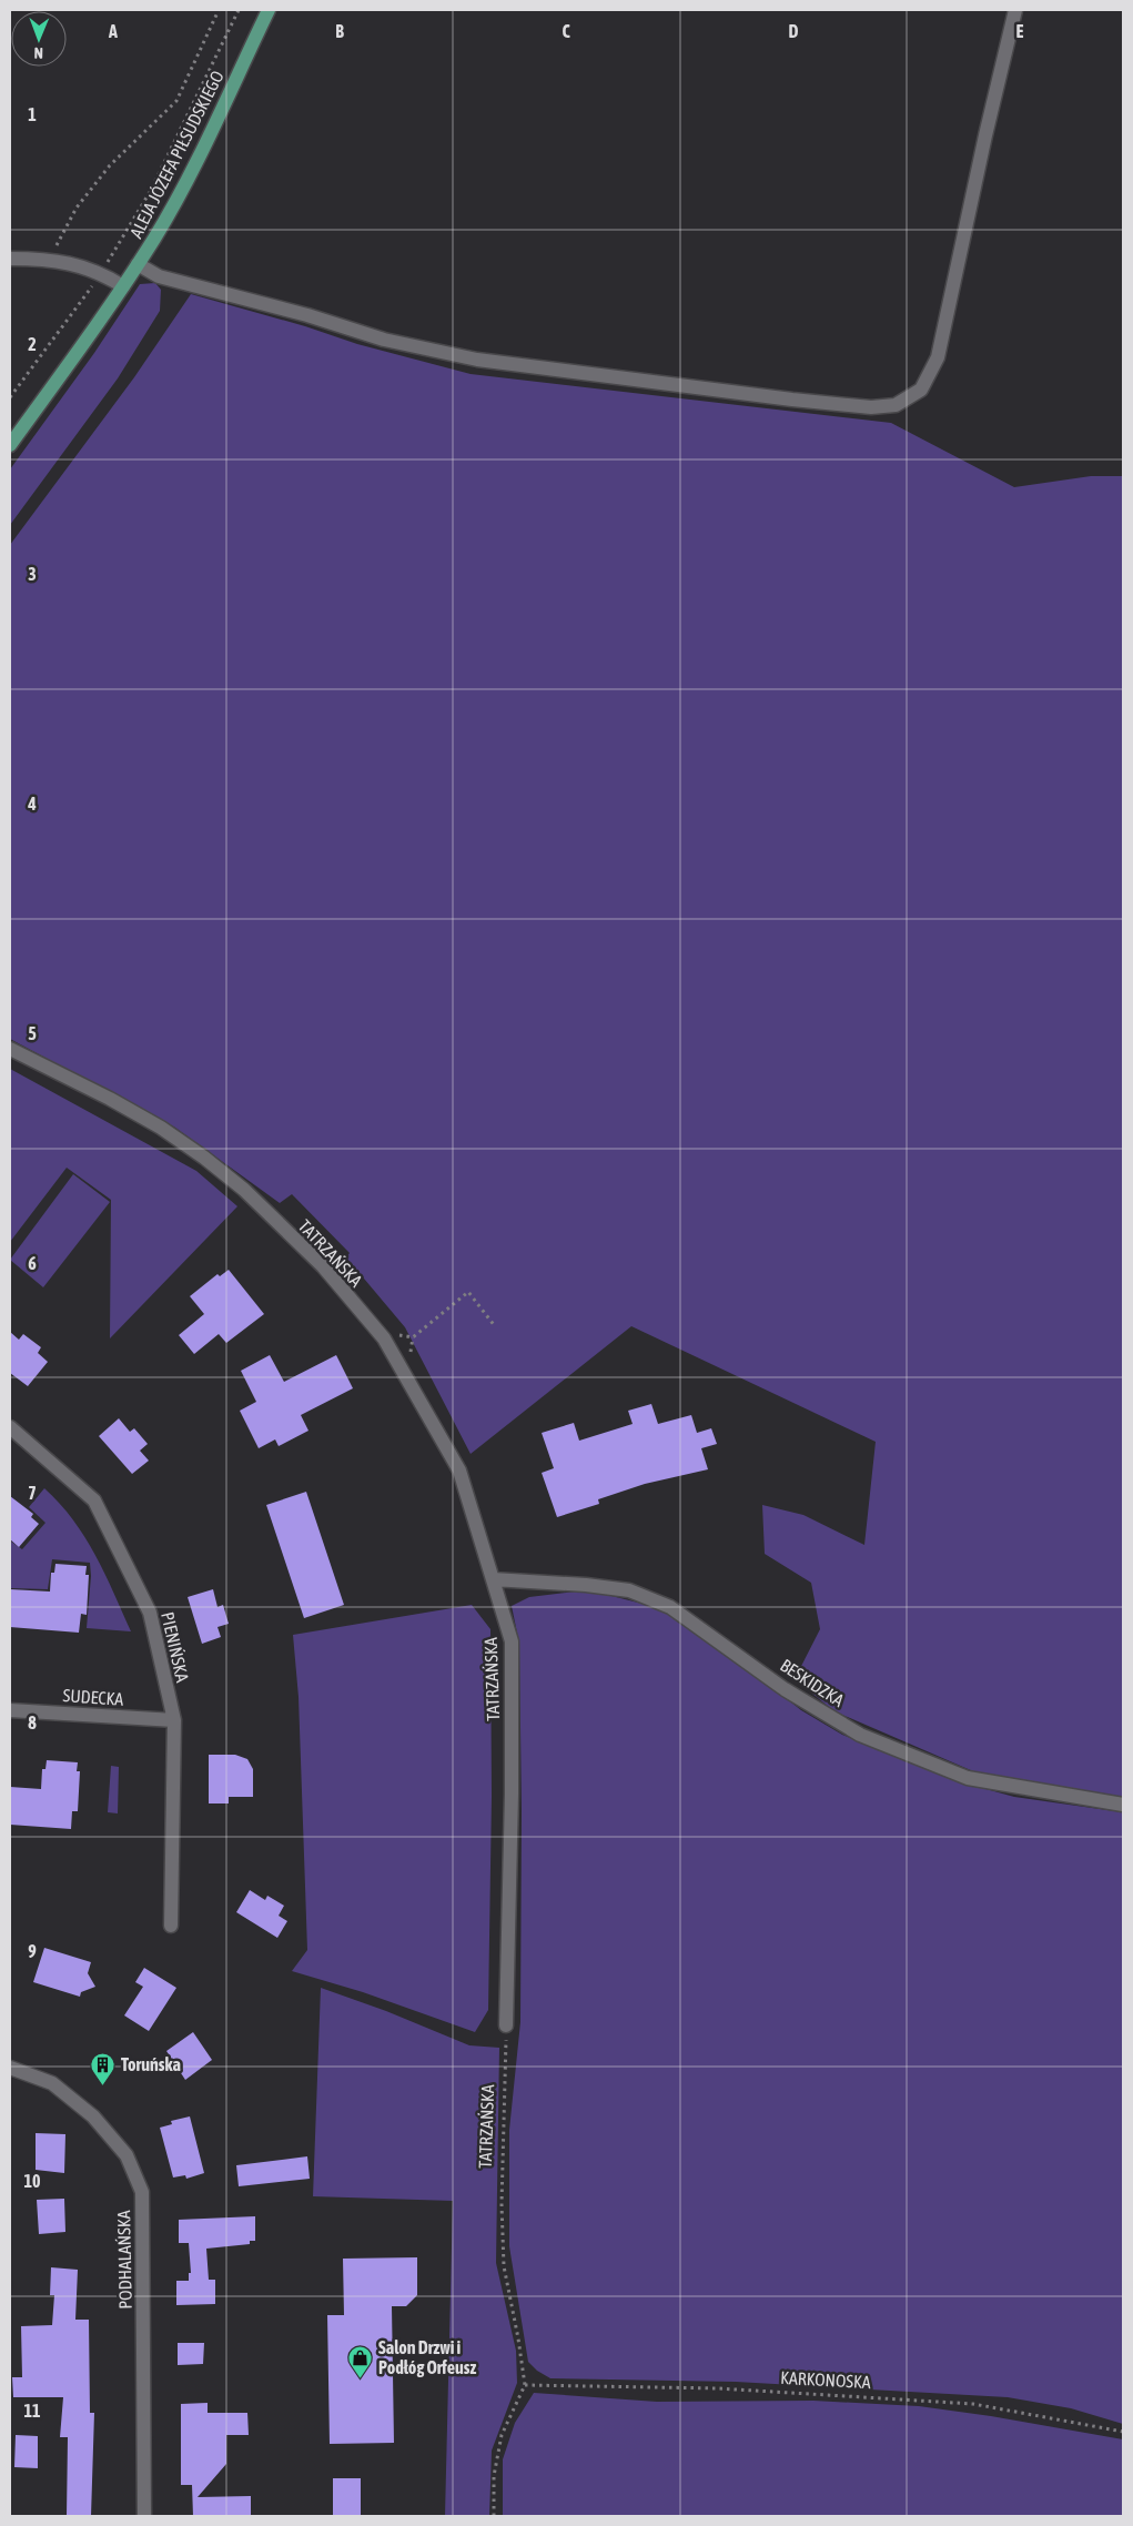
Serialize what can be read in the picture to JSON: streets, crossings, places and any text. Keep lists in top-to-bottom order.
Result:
{
  "streets": {
    "main road": ["ALEJA JÓZEFA PIŁSUDSKIEGO"],
    "street": [
      "TATRZAŃSKA",
      "PIENIŃSKA",
      "BESKIDZKA",
      "SUDECKA",
      "PODHALAŃSKA"
    ],
    "path": ["KARKONOSKA"]
  },
  "crossings": [
    ["TATRZAŃSKA", "BESKIDZKA"],
    ["TATRZAŃSKA", "KARKONOSKA"],
    ["PIENIŃSKA", "SUDECKA"]
  ],
  "places": {
    "building": ["Toruńska"],
    "shop": ["Salon Drzwi i Podłóg Orfeusz"]
  },
  "north": "bottom",
  "grid": {
    "columns": [
      "A",
      "B",
      "C",
      "D",
      "E"
    ],
    "rows": [
      "1",
      "2",
      "3",
      "4",
      "5",
      "6",
      "7",
      "8",
      "9",
      "10",
      "11"
    ]
  }
}
